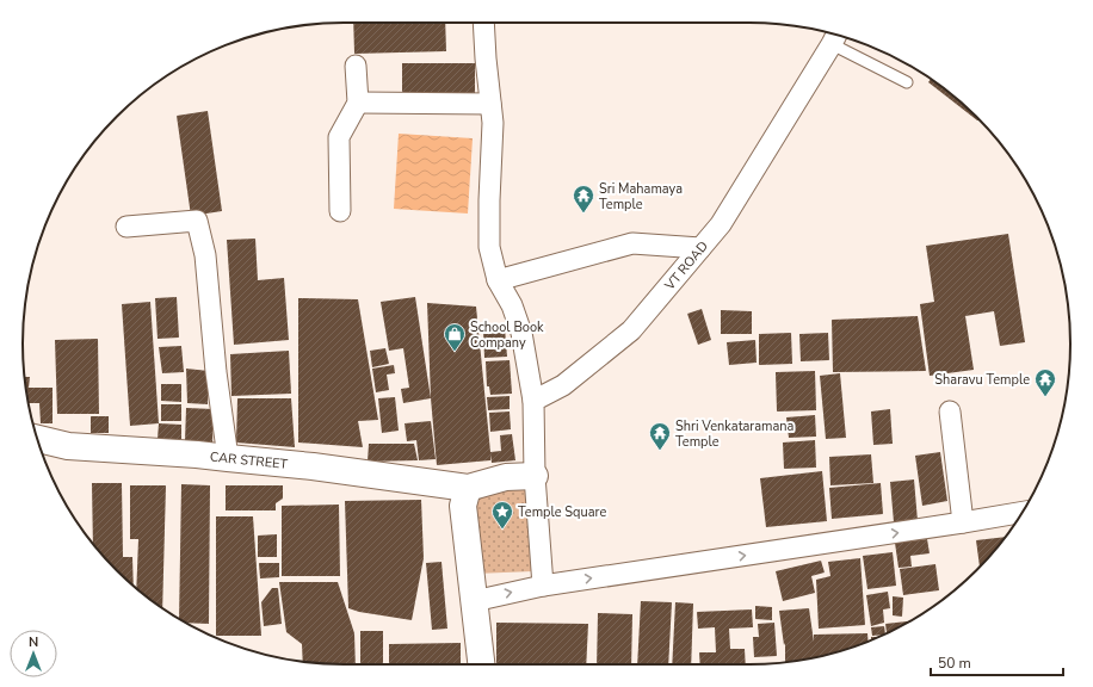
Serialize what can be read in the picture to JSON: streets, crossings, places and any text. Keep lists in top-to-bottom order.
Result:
{
  "streets": {
    "main road": ["CAR STREET"],
    "street": ["VT ROAD"]
  },
  "places": {
    "temple": ["Sri Mahamaya Temple", "Sharavu Temple", "Shri Venkataramana Temple"],
    "shop": ["School Book Company"],
    "place": ["Temple Square"]
  },
  "scale_bar": "50 m",
  "north": "top"
}
